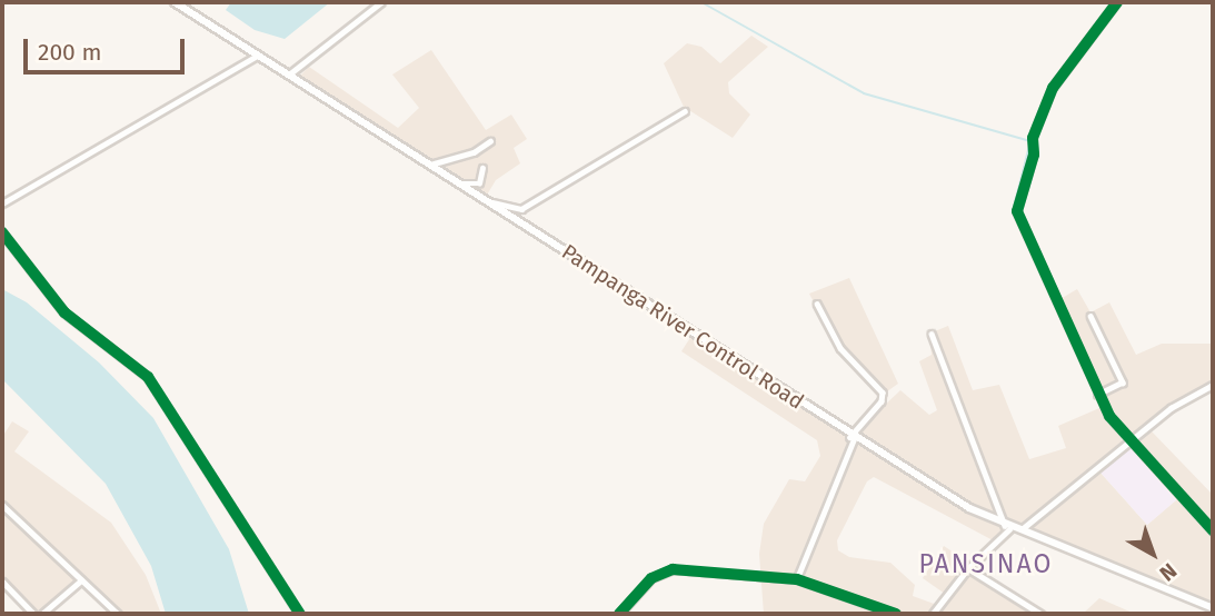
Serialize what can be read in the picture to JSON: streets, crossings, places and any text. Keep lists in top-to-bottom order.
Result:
{
  "streets": {
    "main road": ["Pampanga River Control Road"]
  },
  "districts": ["PANSINAO"],
  "scale_bar": "200 m",
  "north": "bottom right"
}
